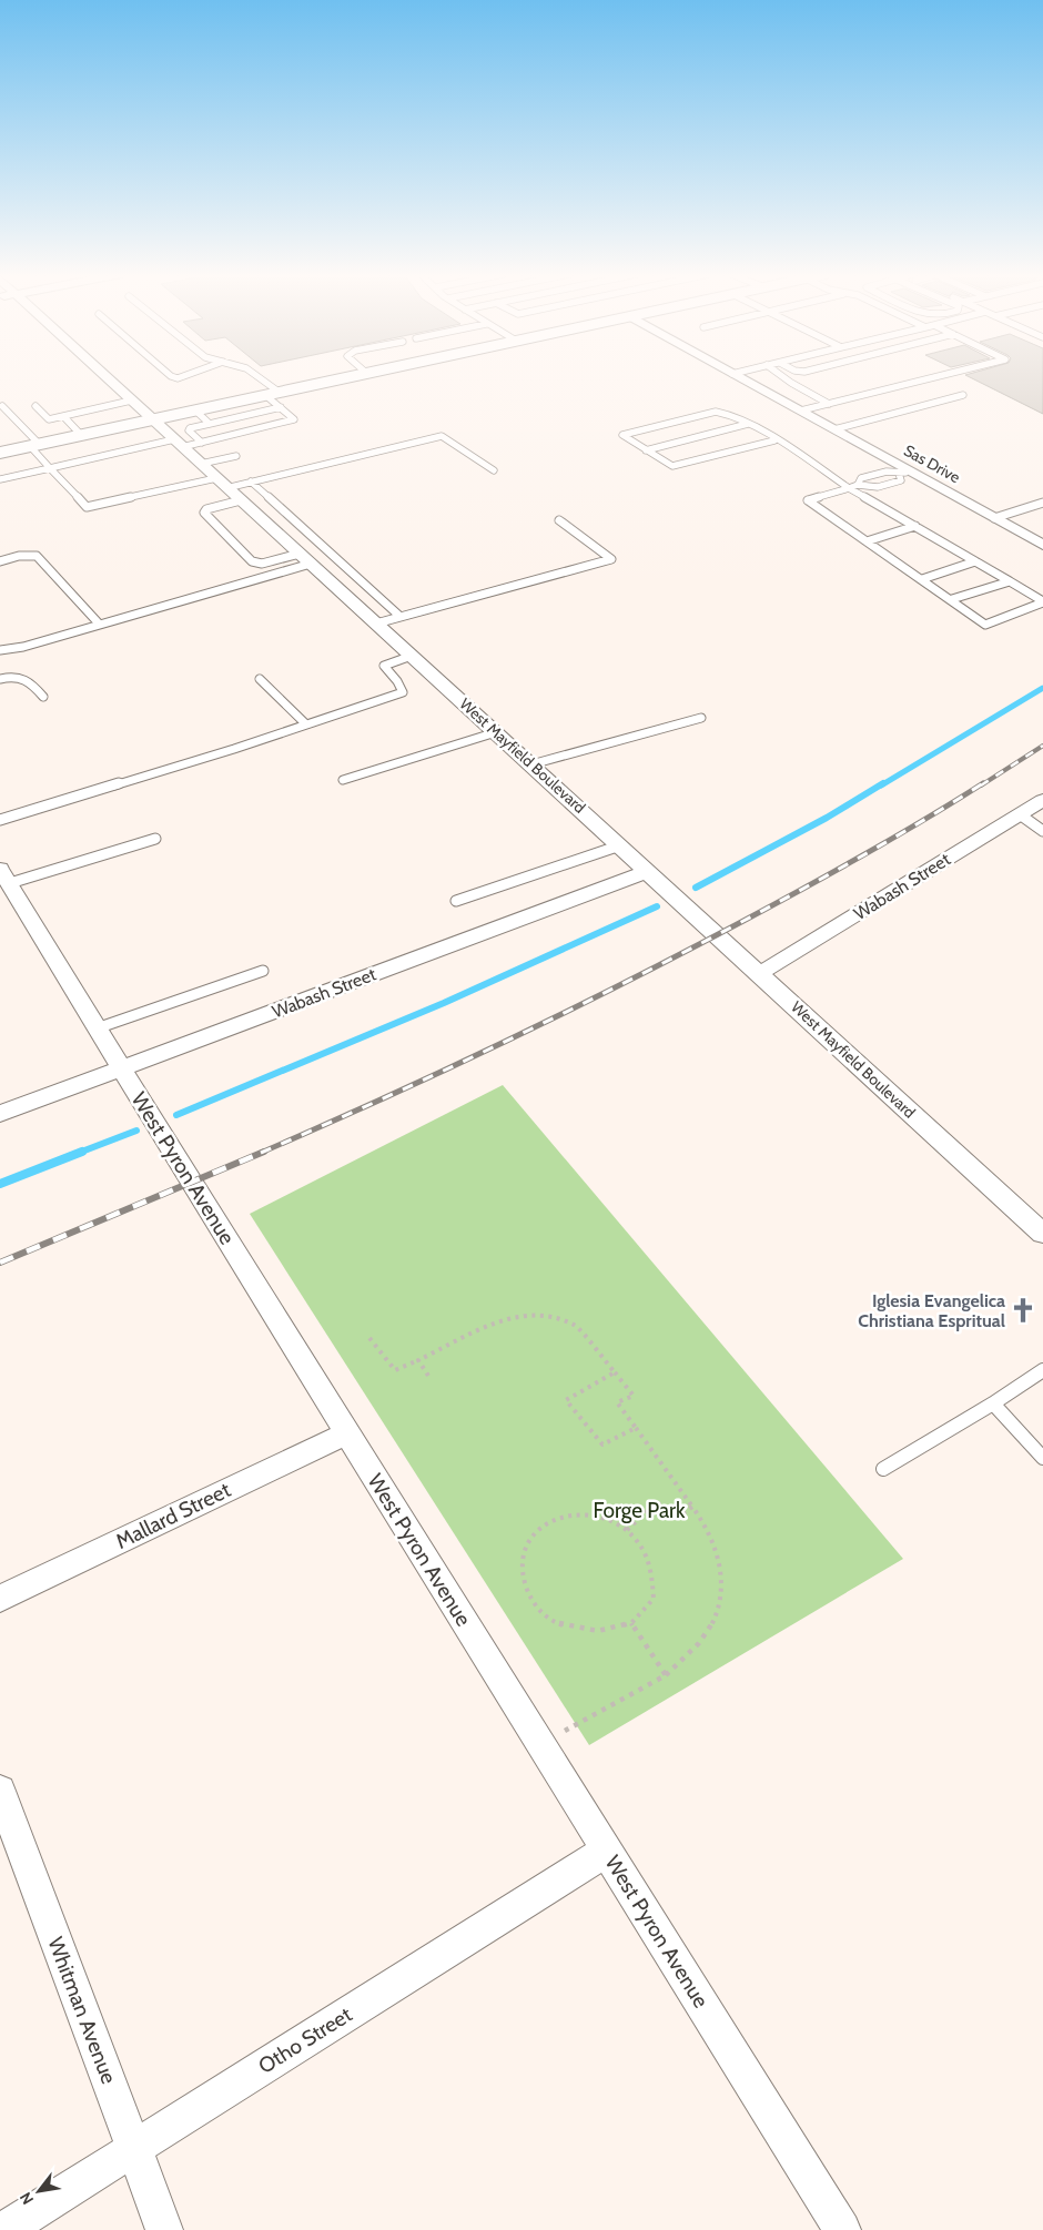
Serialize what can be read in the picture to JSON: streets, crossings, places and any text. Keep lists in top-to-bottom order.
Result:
{
  "streets": {
    "street": [
      "Sas Drive",
      "West Mayfield Boulevard",
      "Wabash Street",
      "West Pyron Avenue",
      "Mallard Street",
      "Whitman Avenue",
      "Otho Street"
    ]
  },
  "crossings": [
    ["West Mayfield Boulevard", "Wabash Street"],
    ["Wabash Street", "West Pyron Avenue"],
    ["West Pyron Avenue", "Mallard Street"],
    ["West Pyron Avenue", "Otho Street"],
    ["Whitman Avenue", "Otho Street"]
  ],
  "parks": ["Forge Park"],
  "places": {
    "church": ["Iglesia Evangelica Christiana Espritual"]
  },
  "north": "bottom left"
}
